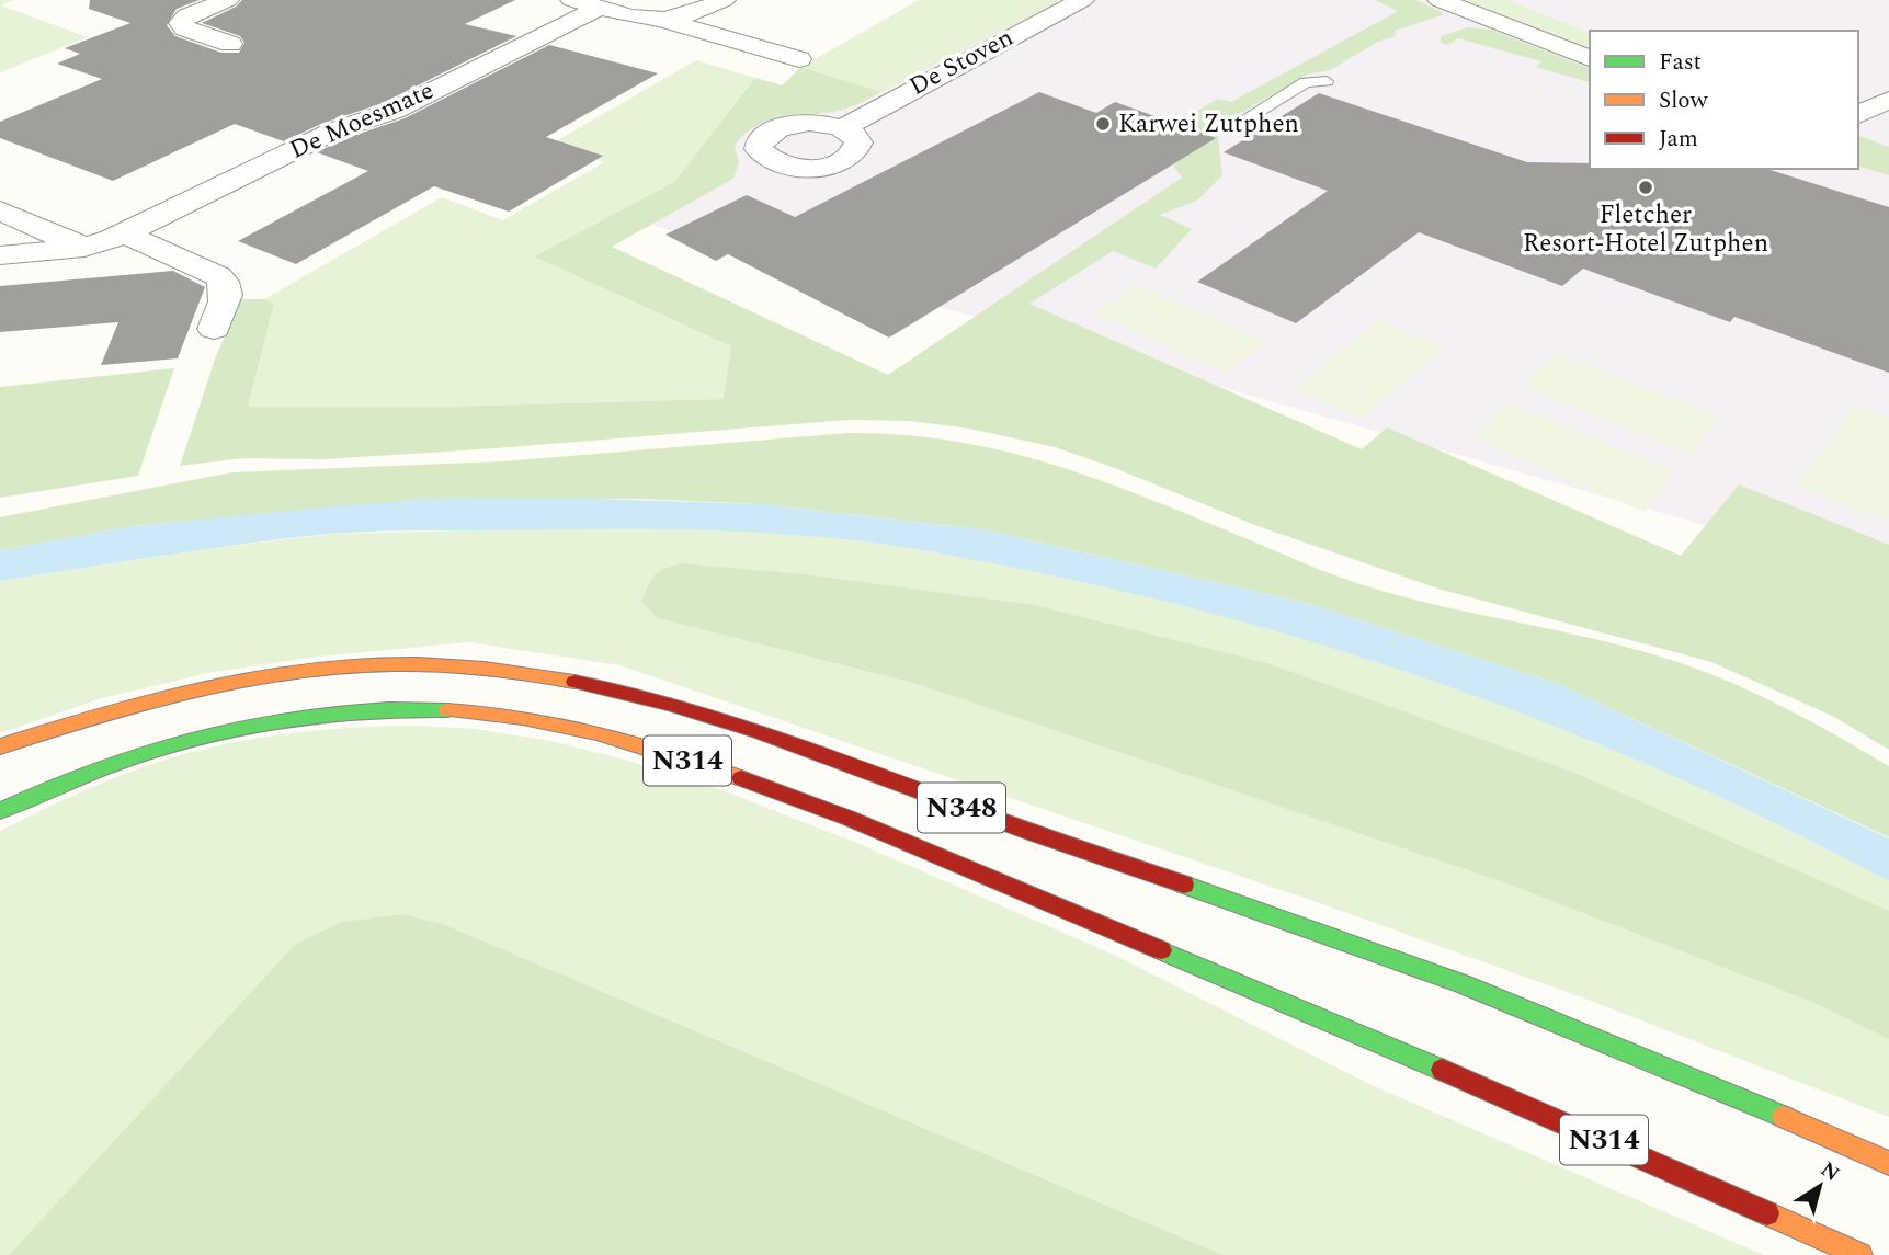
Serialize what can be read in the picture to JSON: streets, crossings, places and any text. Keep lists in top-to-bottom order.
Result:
{
  "streets": {
    "main road": ["N314", "N348"],
    "street": ["De Stoven", "De Moesmate"]
  },
  "places": ["Karwei Zutphen", "Fletcher Resort-Hotel Zutphen"],
  "legend": ["Fast", "Slow", "Jam"],
  "north": "top right"
}
